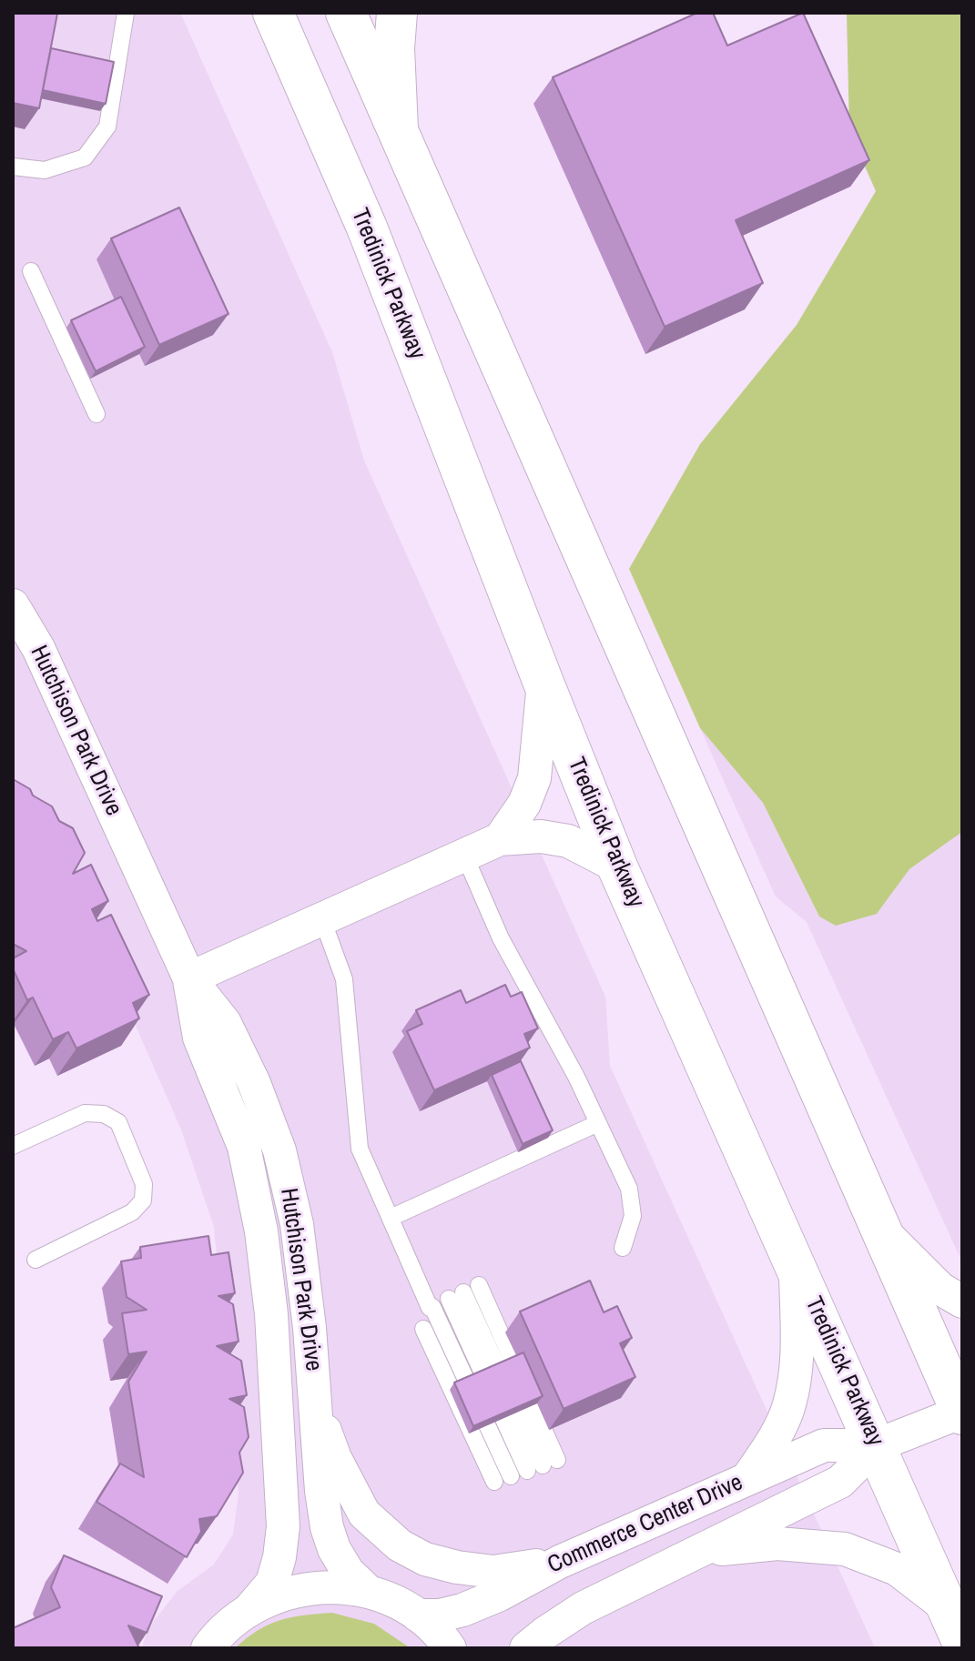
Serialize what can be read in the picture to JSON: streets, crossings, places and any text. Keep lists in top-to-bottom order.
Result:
{
  "streets": {
    "street": ["Tredinick Parkway", "Hutchison Park Drive", "Commerce Center Drive"]
  },
  "crossings": [
    ["Tredinick Parkway", "Commerce Center Drive"]
  ]
}
